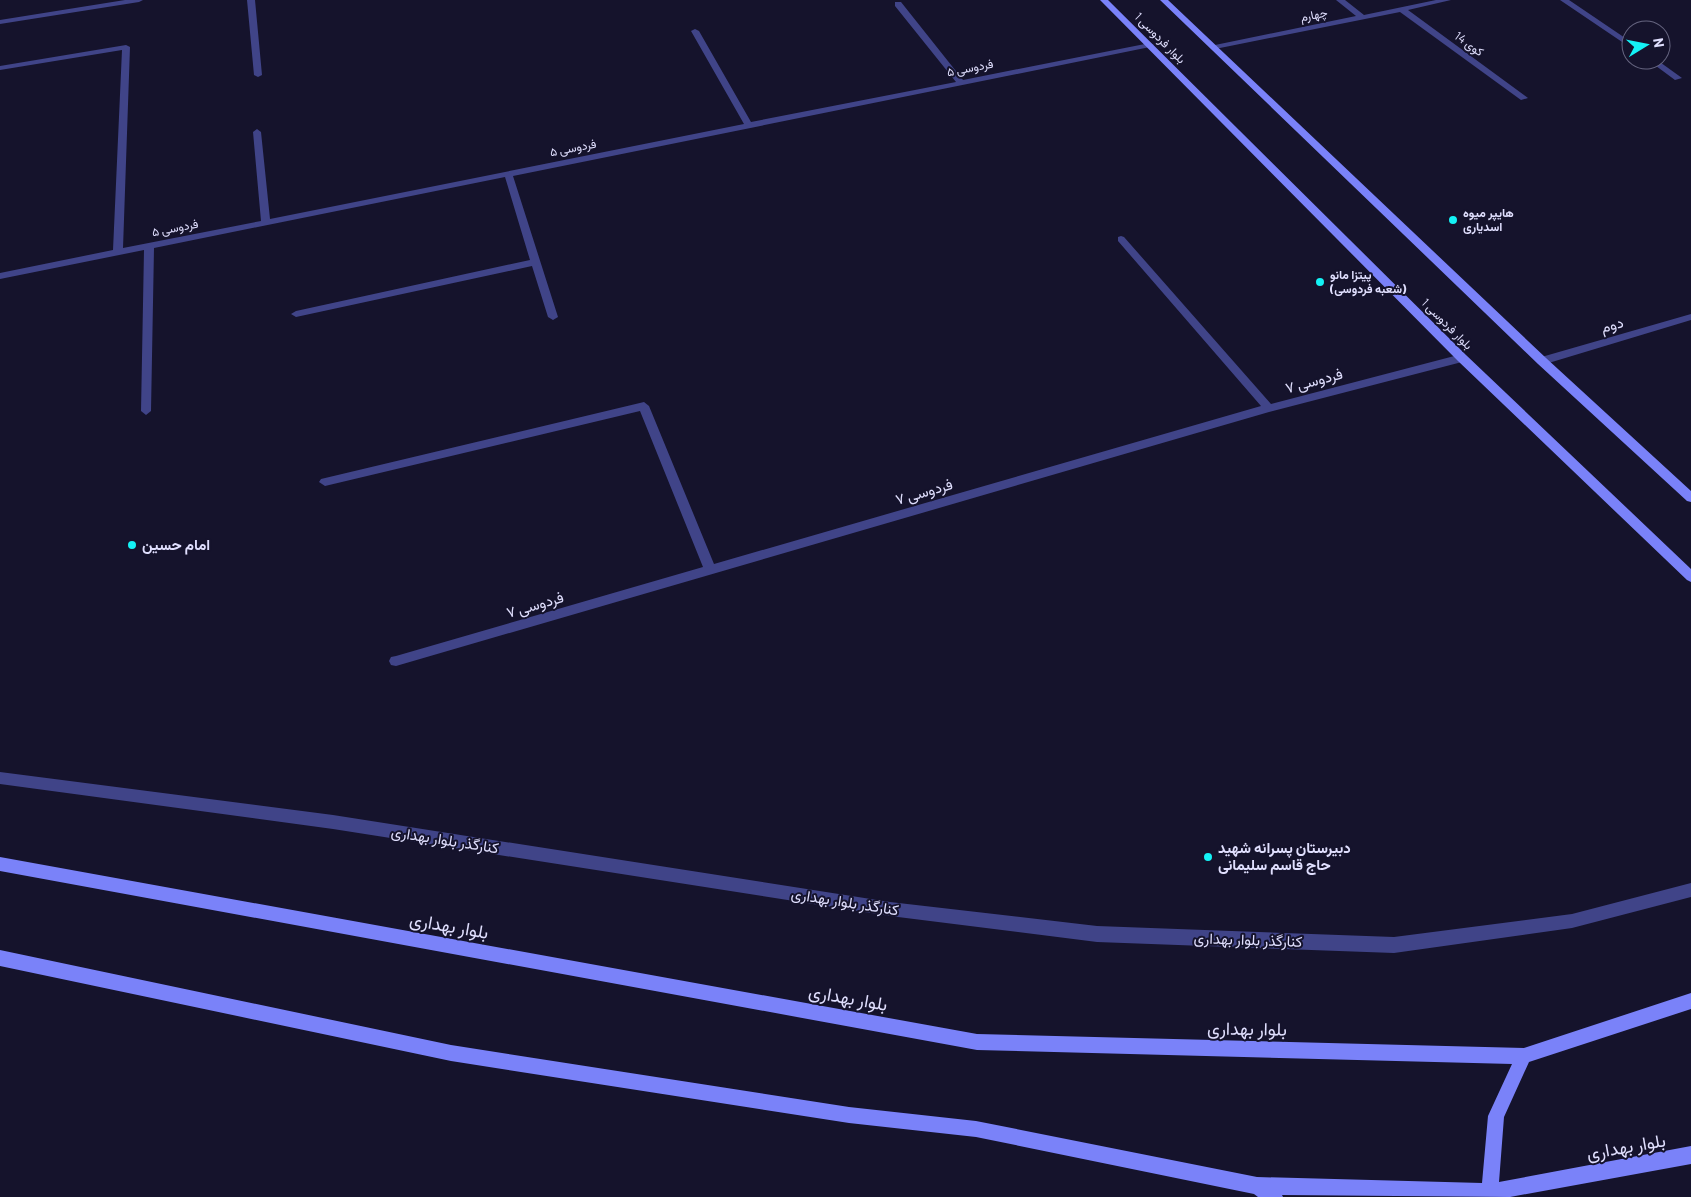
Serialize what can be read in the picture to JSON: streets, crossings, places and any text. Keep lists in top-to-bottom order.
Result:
{
  "streets": {
    "main road": ["بلوار فردوسی 1", "بلوار بهداری"],
    "street": [
      "چهارم",
      "کوی 14",
      "فردوسی ۵",
      "دوم",
      "فردوسی ۷",
      "کنارگذر بلوار بهداری"
    ]
  },
  "crossings": [
    ["چهارم", "بلوار فردوسی 1"],
    ["چهارم", "کوی 14"],
    ["بلوار فردوسی 1", "فردوسی ۵"],
    ["بلوار فردوسی 1", "دوم"],
    ["بلوار فردوسی 1", "فردوسی ۷"]
  ],
  "places": [
    "هایپر میوه اسدیاری",
    "پیتزا مانو (شعبه فردوسی)",
    "امام حسین",
    "دبیرستان پسرانه شهید حاج قاسم سلیمانی"
  ],
  "north": "right"
}
